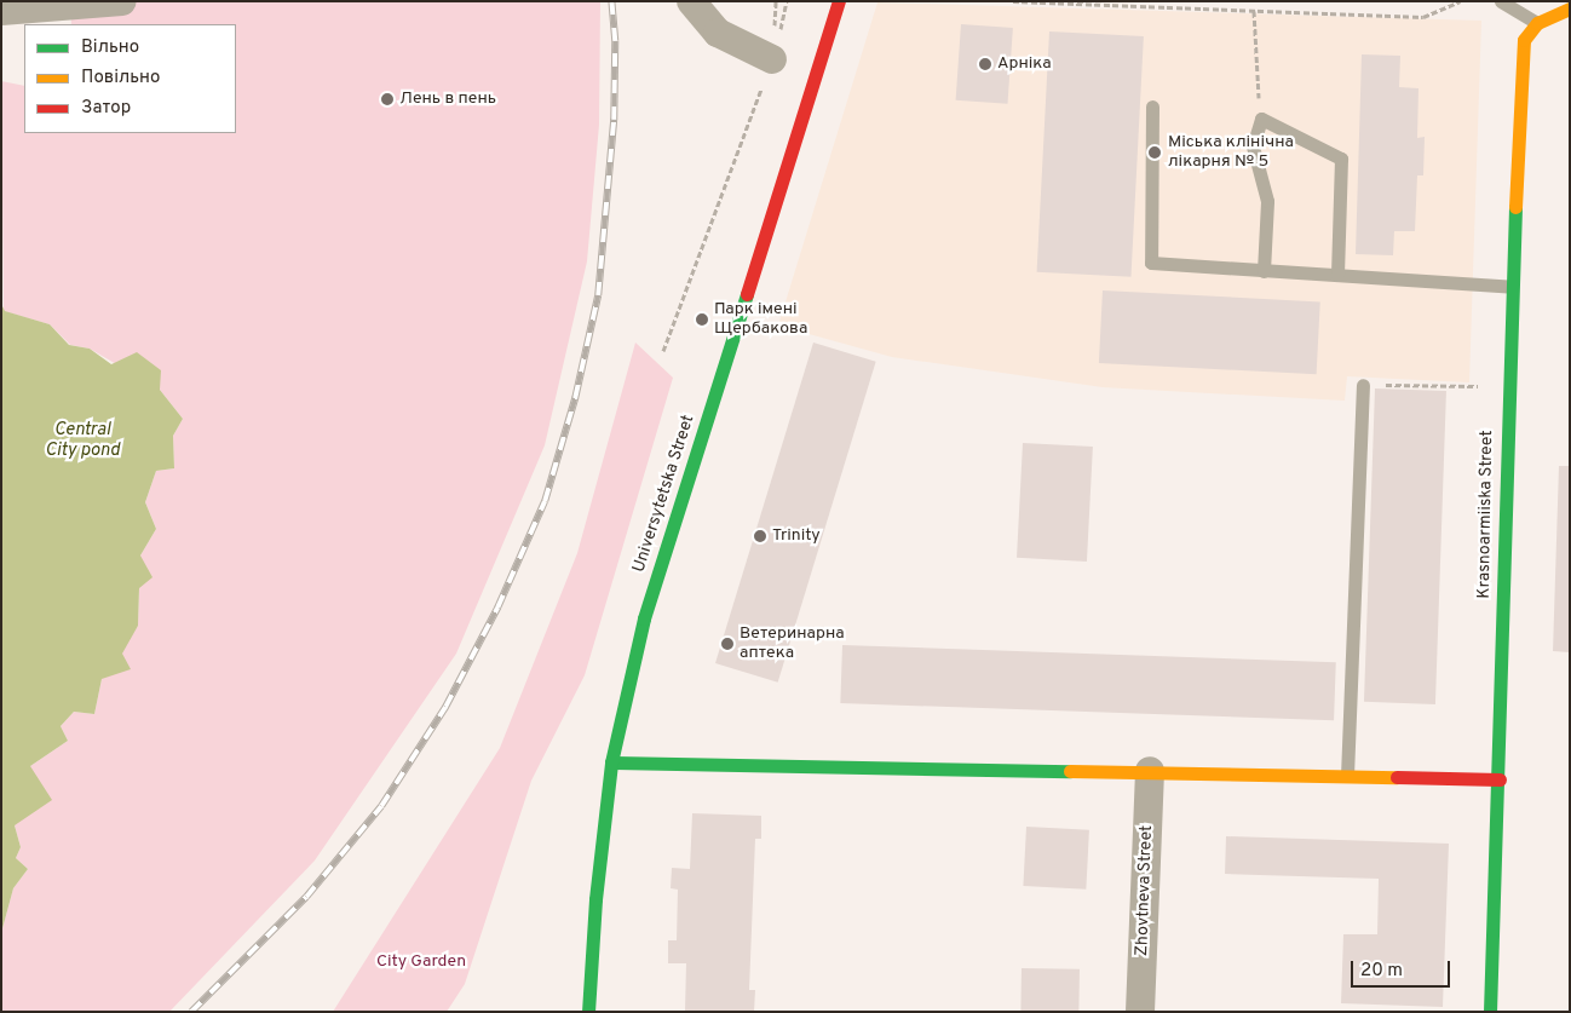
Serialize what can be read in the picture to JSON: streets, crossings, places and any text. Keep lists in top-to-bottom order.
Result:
{
  "streets": {
    "street": ["Universytetska Street", "Krasnoarmiiska Street", "Zhovtneva Street"]
  },
  "water": ["Central City pond"],
  "parks": ["City Garden"],
  "places": [
    "Арніка",
    "Лень в пень",
    "Міська клінічна лікарня № 5",
    "Парк імені Щербакова",
    "Trinity",
    "Ветеринарна аптека"
  ],
  "legend": ["Вільно", "Повільно", "Затор"],
  "scale_bar": "20 m"
}
